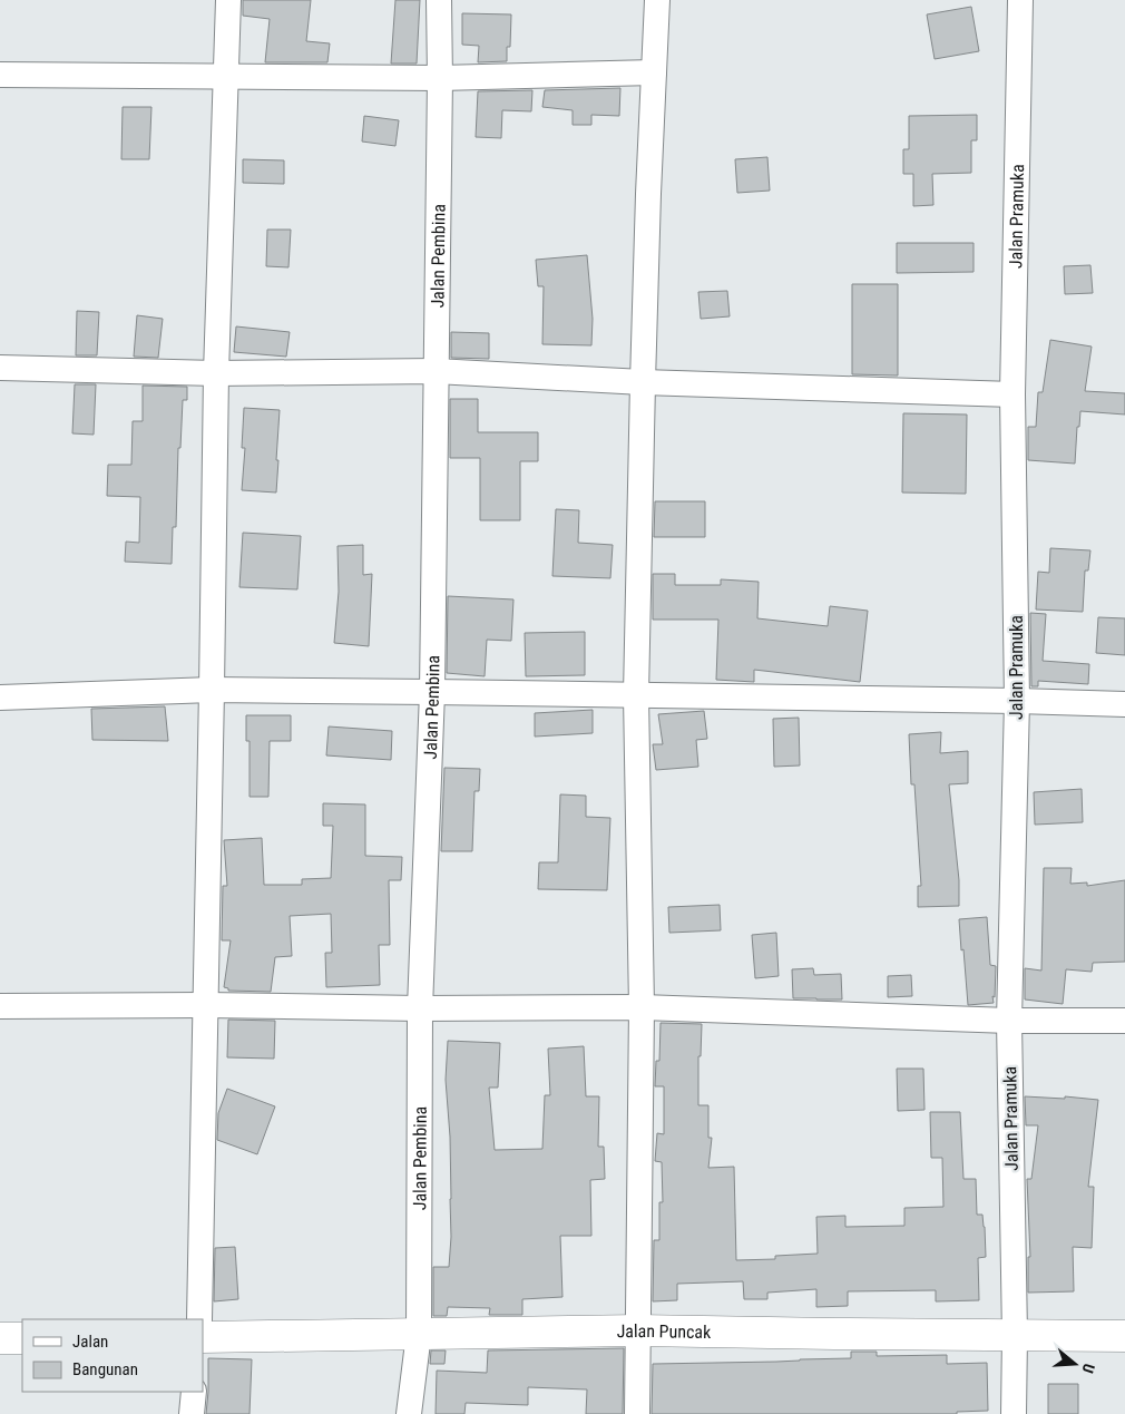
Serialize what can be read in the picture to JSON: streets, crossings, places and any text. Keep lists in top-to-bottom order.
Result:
{
  "streets": {
    "street": ["Jalan Pramuka", "Jalan Pembina", "Jalan Puncak"]
  },
  "crossings": [
    ["Jalan Pramuka", "Jalan Puncak"],
    ["Jalan Pembina", "Jalan Puncak"]
  ],
  "legend": ["Jalan", "Bangunan"],
  "north": "right"
}
